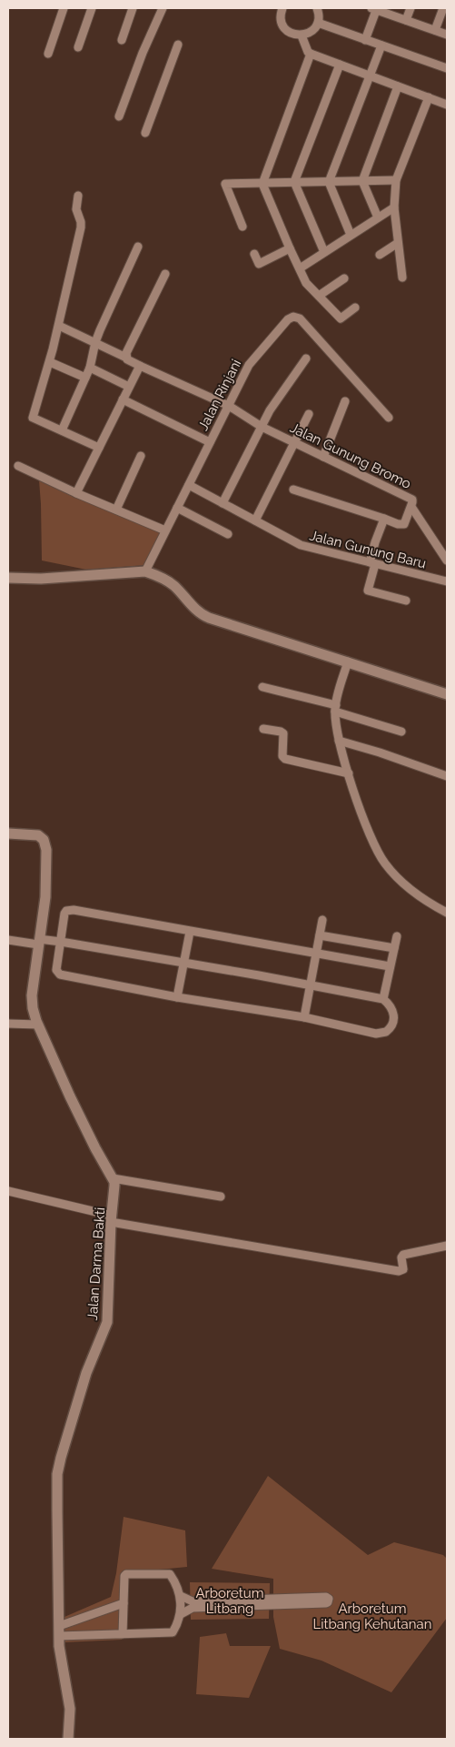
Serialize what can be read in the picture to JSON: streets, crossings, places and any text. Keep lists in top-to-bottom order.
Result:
{
  "streets": {
    "street": [
      "Jalan Rinjani",
      "Jalan Gunung Bromo",
      "Jalan Gunung Baru",
      "Jalan Darma Bakti"
    ]
  },
  "crossings": [
    ["Jalan Rinjani", "Jalan Gunung Bromo"],
    ["Jalan Rinjani", "Jalan Gunung Baru"]
  ],
  "parks": ["Arboretum Litbang", "Arboretum Litbang Kehutanan"]
}
